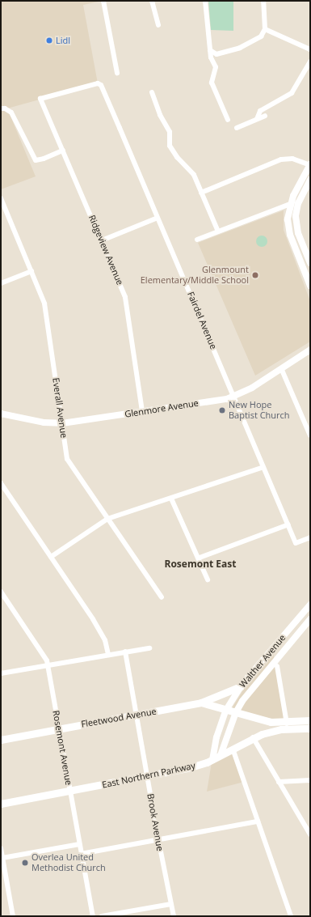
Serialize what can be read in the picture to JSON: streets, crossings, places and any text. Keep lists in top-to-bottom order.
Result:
{
  "streets": {
    "main road": [
      "Glenmore Avenue",
      "Walther Avenue",
      "Fleetwood Avenue",
      "East Northern Parkway"
    ],
    "street": [
      "Ridgeview Avenue",
      "Fairdel Avenue",
      "Everall Avenue",
      "Rosemont Avenue",
      "Brook Avenue"
    ]
  },
  "crossings": [
    ["Ridgeview Avenue", "Fairdel Avenue"],
    ["Ridgeview Avenue", "Glenmore Avenue"],
    ["Fairdel Avenue", "Glenmore Avenue"],
    ["Everall Avenue", "Glenmore Avenue"],
    ["Walther Avenue", "Fleetwood Avenue"],
    ["Walther Avenue", "East Northern Parkway"],
    ["Fleetwood Avenue", "Rosemont Avenue"],
    ["Fleetwood Avenue", "Brook Avenue"],
    ["Rosemont Avenue", "East Northern Parkway"],
    ["East Northern Parkway", "Brook Avenue"]
  ],
  "districts": ["Rosemont East"],
  "places": [
    "Lidl",
    "Glenmount Elementary/Middle School",
    "New Hope Baptist Church",
    "Overlea United Methodist Church"
  ]
}
